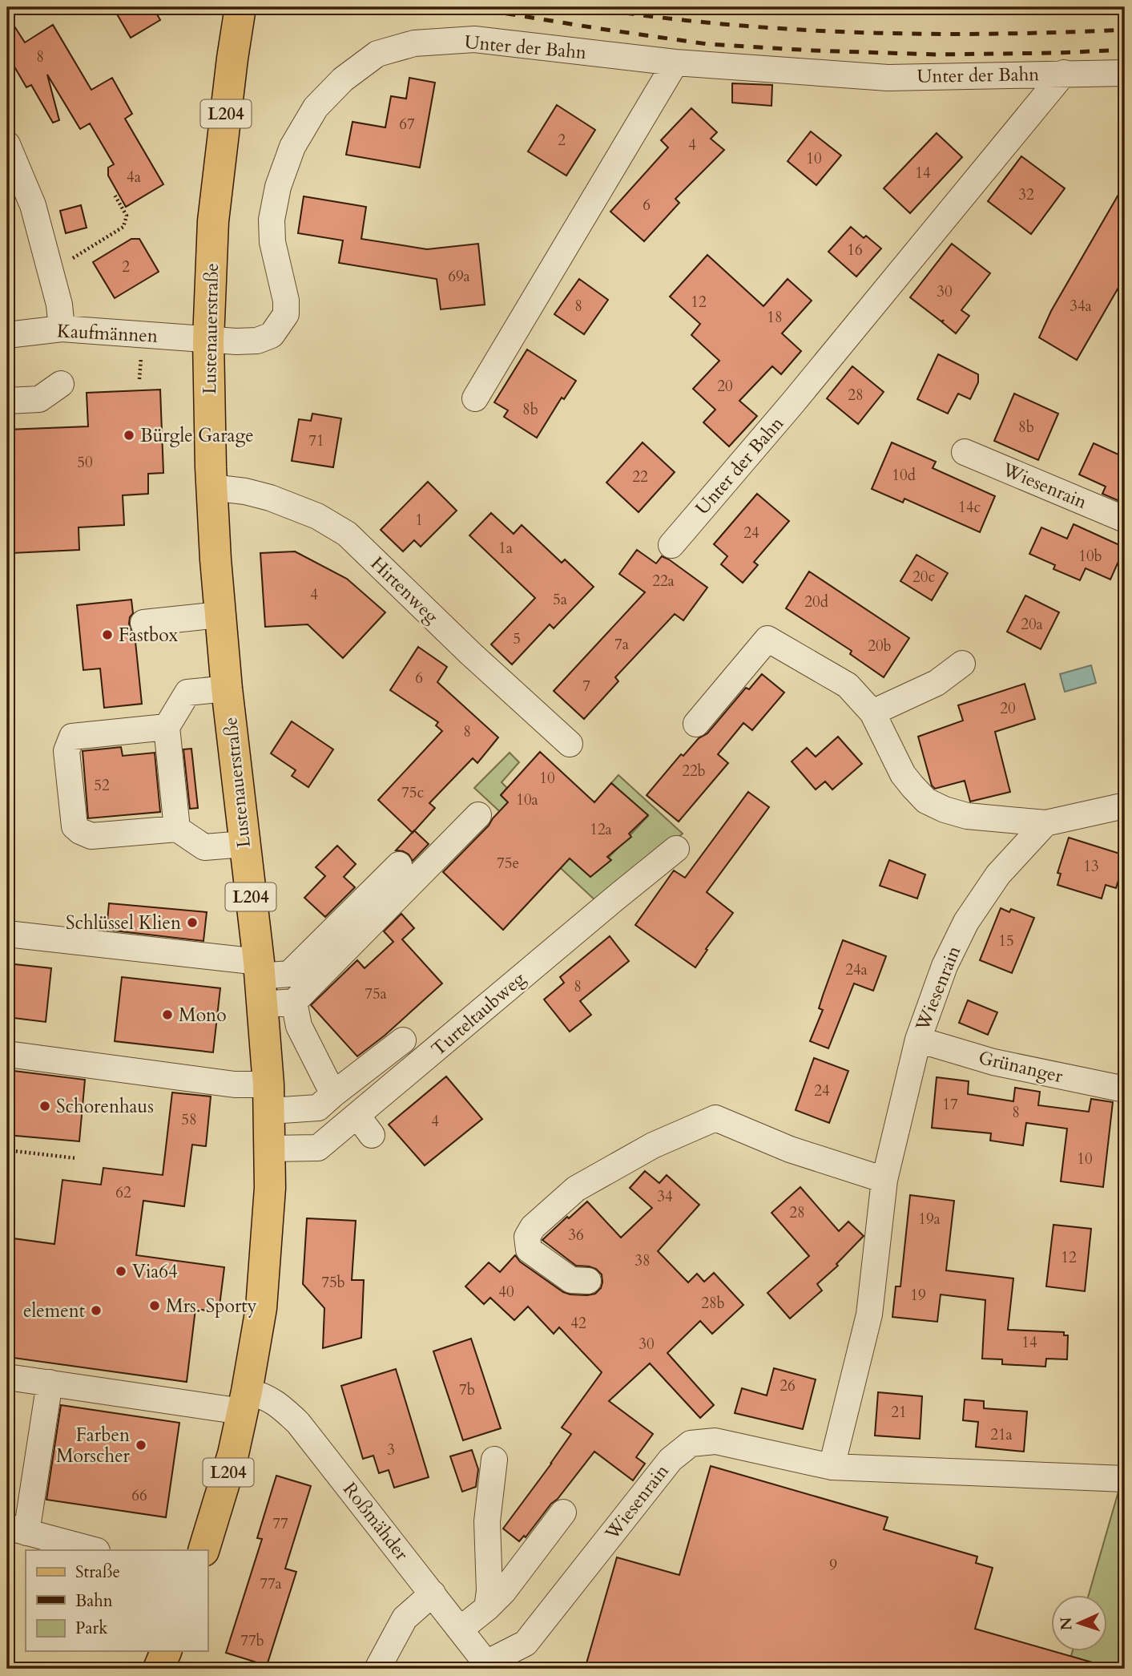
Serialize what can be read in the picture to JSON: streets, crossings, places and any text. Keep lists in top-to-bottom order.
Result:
{
  "streets": {
    "main road": ["L204", "Lustenauerstraße"],
    "street": [
      "Unter der Bahn",
      "Kaufmännen",
      "Wiesenrain",
      "Hirtenweg",
      "Turteltaubweg",
      "Grünanger",
      "Roßmähder"
    ]
  },
  "crossings": [
    ["Unter der Bahn", "Lustenauerstraße"],
    ["Unter der Bahn", "Kaufmännen"],
    ["Lustenauerstraße", "Kaufmännen"],
    ["Lustenauerstraße", "Hirtenweg"],
    ["Lustenauerstraße", "Turteltaubweg"],
    ["Lustenauerstraße", "Roßmähder"],
    ["Wiesenrain", "Grünanger"],
    ["Wiesenrain", "Roßmähder"]
  ],
  "places": [
    "Bürgle Garage",
    "Fastbox",
    "Schlüssel Klien",
    "Mono",
    "Schorenhaus",
    "Via64",
    "Mrs. Sporty",
    "element",
    "Farben Morscher"
  ],
  "house_numbers": [
    "8",
    "67",
    "2",
    "4",
    "10",
    "14",
    "4a",
    "32",
    "6",
    "16",
    "2",
    "69a",
    "30",
    "12",
    "8",
    "34a",
    "18",
    "20",
    "28",
    "8b",
    "8b",
    "71",
    "50",
    "10d",
    "22",
    "14c",
    "1",
    "24",
    "1a",
    "10b",
    "20c",
    "22a",
    "4",
    "5a",
    "20d",
    "20a",
    "5",
    "7a",
    "20b",
    "6",
    "7",
    "20",
    "8",
    "22b",
    "10",
    "52",
    "75c",
    "10a",
    "12a",
    "75e",
    "13",
    "15",
    "24a",
    "8",
    "75a",
    "24",
    "17",
    "8",
    "58",
    "4",
    "10",
    "62",
    "34",
    "28",
    "19a",
    "36",
    "12",
    "38",
    "75b",
    "40",
    "19",
    "28b",
    "42",
    "14",
    "30",
    "26",
    "7b",
    "21",
    "21a",
    "3",
    "66",
    "77",
    "9",
    "77a",
    "77b"
  ],
  "legend": ["Straße", "Bahn", "Park"],
  "north": "left"
}
